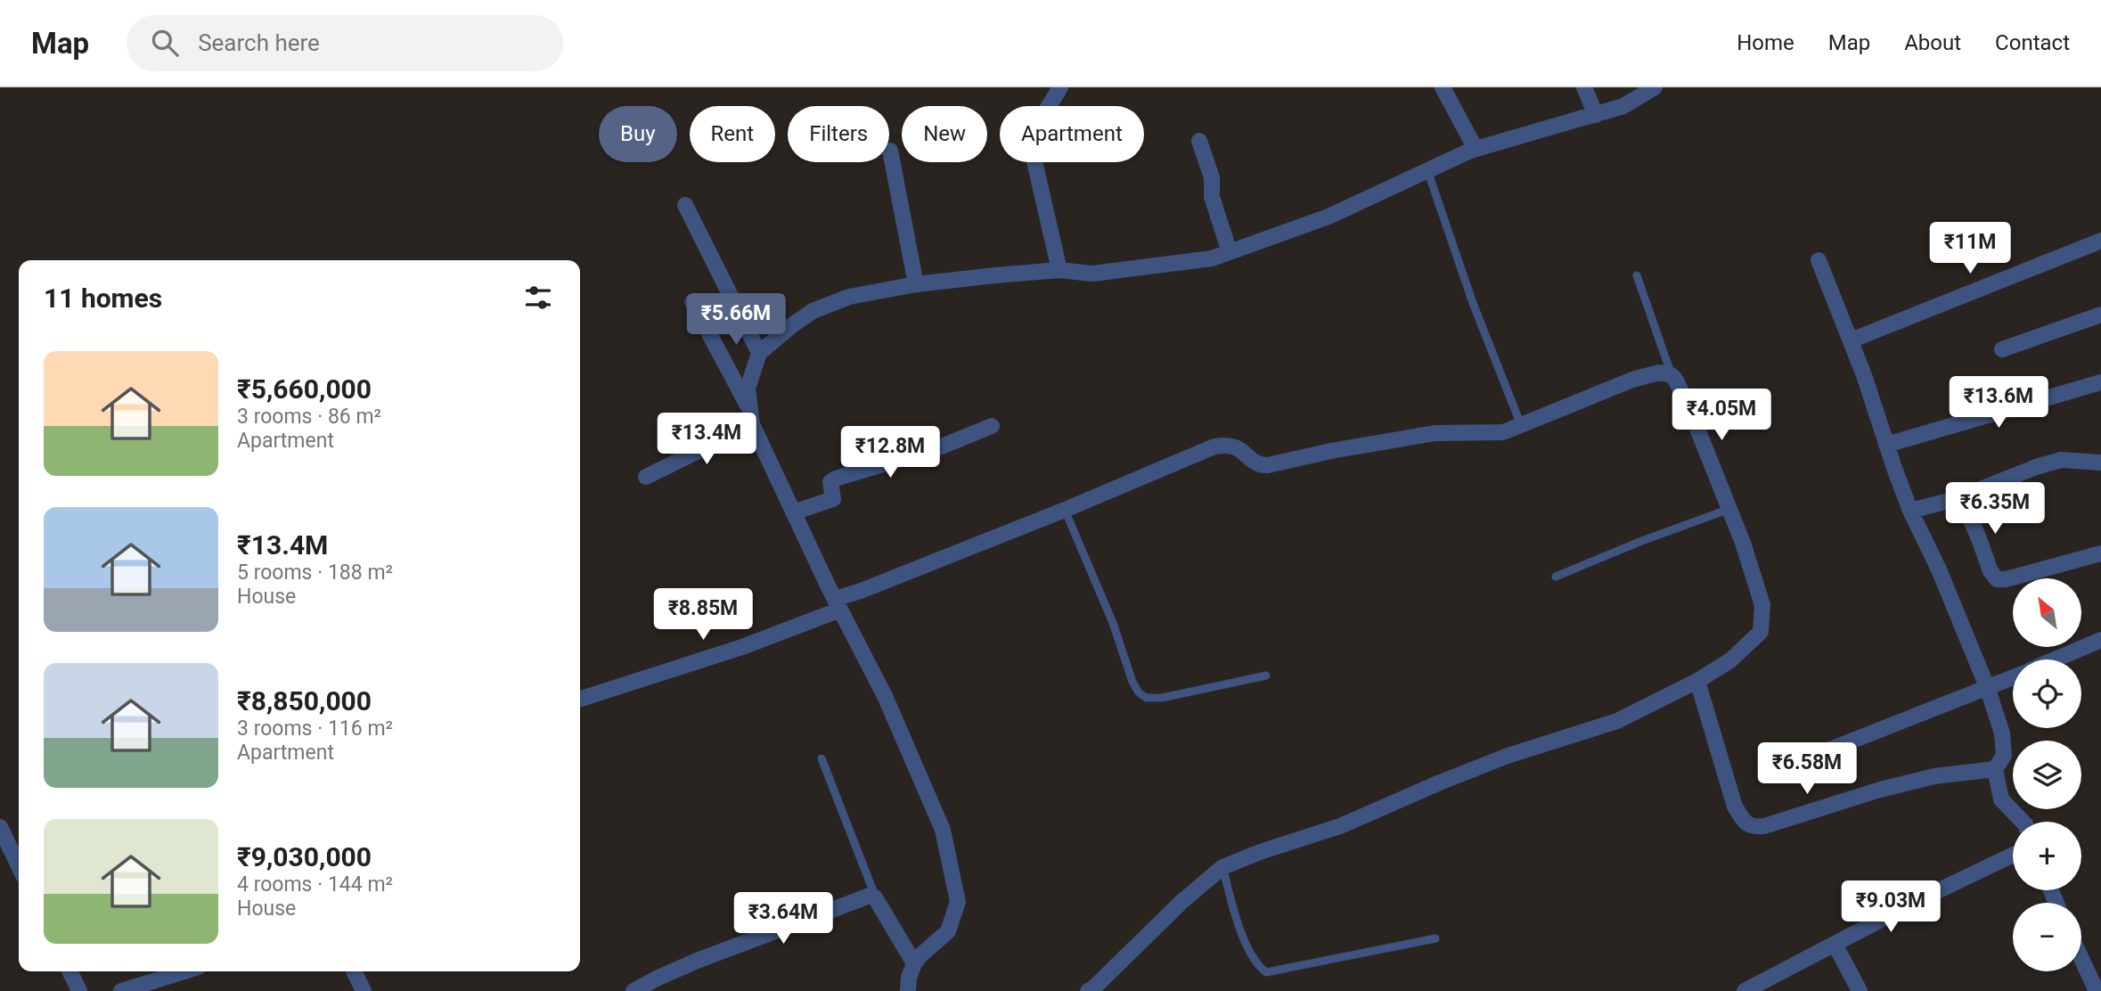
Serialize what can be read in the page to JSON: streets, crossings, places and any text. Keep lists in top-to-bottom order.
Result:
{
  "north": "top left",
  "page": {
    "header": "Map",
    "search": "Search here",
    "nav": [
      "Home",
      "Map",
      "About",
      "Contact"
    ],
    "chip": [
      "Buy",
      "Rent",
      "Filters",
      "New",
      "Apartment"
    ],
    "price": [
      "₹11M",
      "₹5.66M",
      "₹13.6M",
      "₹4.05M",
      "₹13.4M",
      "₹12.8M",
      "₹6.35M",
      "₹8.85M",
      "₹6.58M",
      "₹9.03M",
      "₹3.64M"
    ],
    "heading": "11 homes",
    "list": [
      {
        "name": "₹5,660,000",
        "note": "3 rooms · 86 m² · Apartment"
      },
      {
        "name": "₹13.4M",
        "note": "5 rooms · 188 m² · House"
      },
      {
        "name": "₹8,850,000",
        "note": "3 rooms · 116 m² · Apartment"
      },
      {
        "name": "₹9,030,000",
        "note": "4 rooms · 144 m² · House"
      }
    ],
    "map_buttons": ["+", "−"]
  }
}
